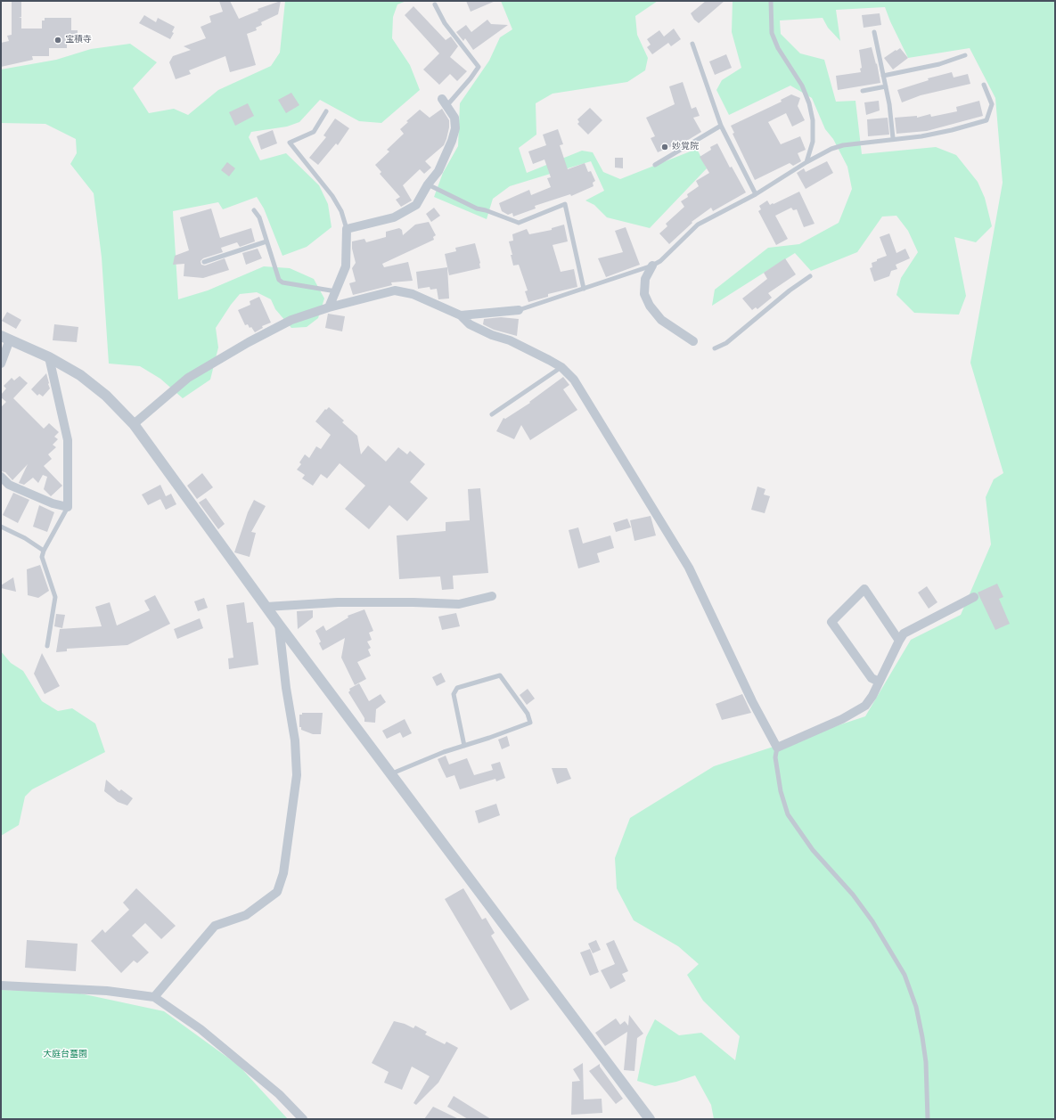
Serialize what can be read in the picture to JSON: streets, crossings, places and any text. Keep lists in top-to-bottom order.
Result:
{
  "parks": ["大庭台墓園"],
  "places": ["宝積寺", "妙覚院"]
}
